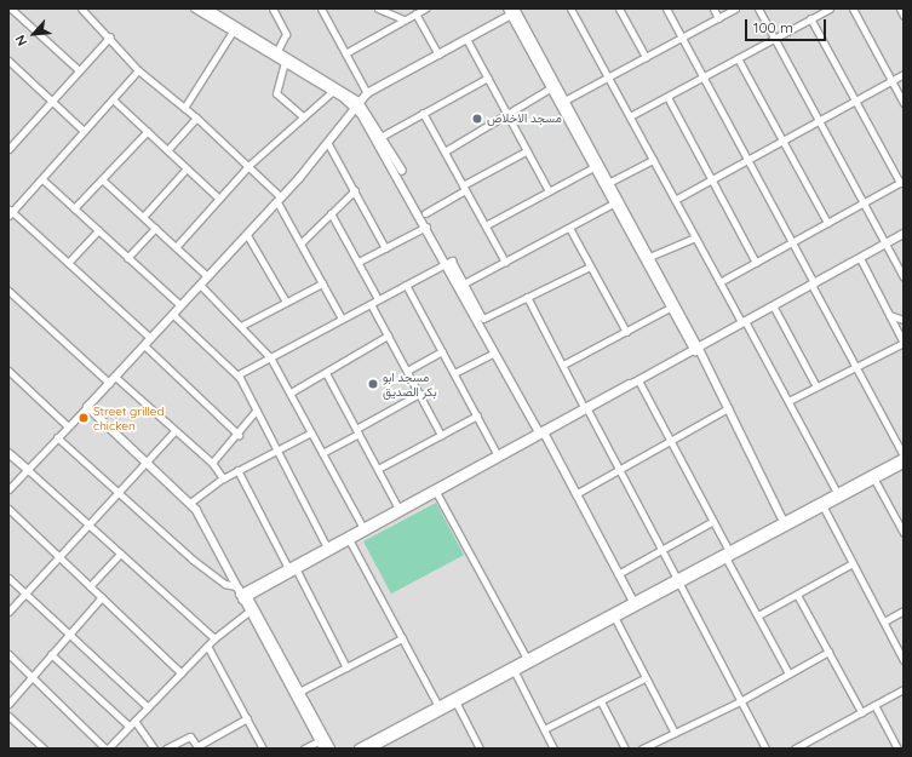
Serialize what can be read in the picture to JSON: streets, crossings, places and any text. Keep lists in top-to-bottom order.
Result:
{
  "places": ["مسجد الاخلاص", "مسجد ابو بكر الصديق", "Street grilled chicken"],
  "scale_bar": "100 m",
  "north": "bottom left"
}
